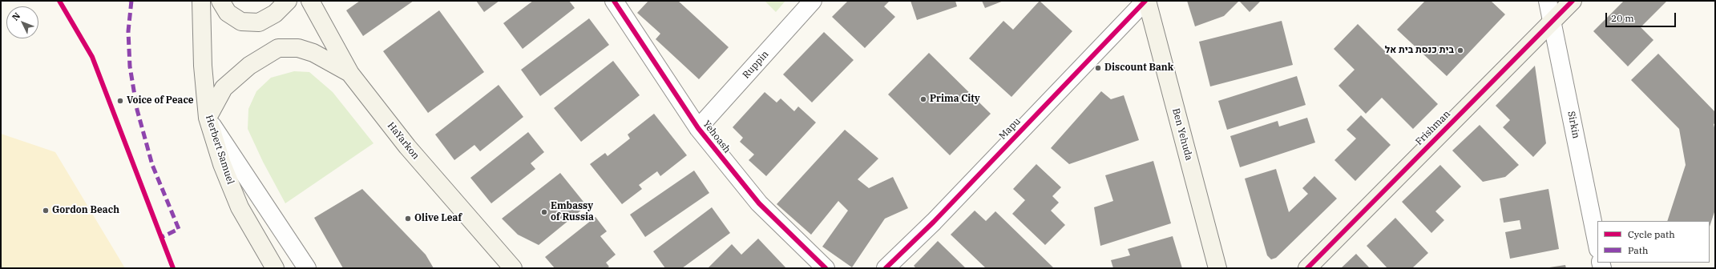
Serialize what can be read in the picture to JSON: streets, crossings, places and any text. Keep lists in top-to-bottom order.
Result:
{
  "streets": {
    "main road": [
      "Frishman",
      "Ben Yehuda",
      "HaYarkon",
      "Herbert Samuel"
    ],
    "street": [
      "Ruppin",
      "Sirkin",
      "Mapu",
      "Yehoash"
    ]
  },
  "crossings": [
    ["Ruppin", "Yehoash"],
    ["Sirkin", "Frishman"],
    ["Mapu", "Ben Yehuda"]
  ],
  "places": [
    "בית כנסת בית אל",
    "Discount Bank",
    "Prima City",
    "Voice of Peace",
    "Gordon Beach",
    "Embassy of Russia",
    "Olive Leaf"
  ],
  "legend": ["Cycle path", "Path"],
  "scale_bar": "20 m",
  "north": "top left"
}
